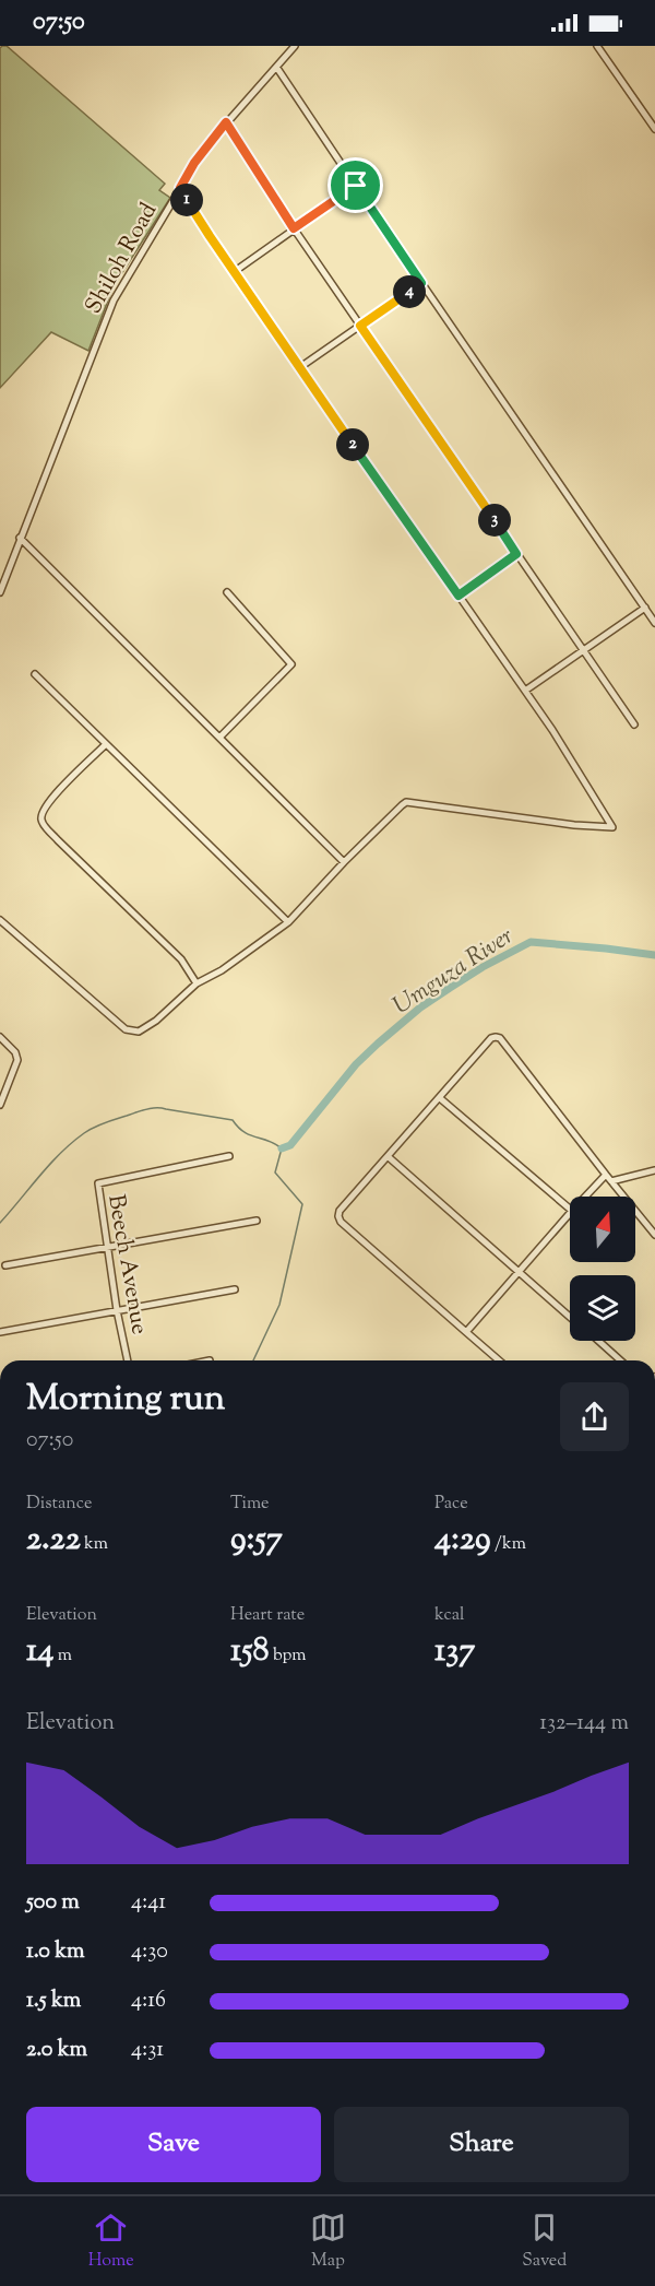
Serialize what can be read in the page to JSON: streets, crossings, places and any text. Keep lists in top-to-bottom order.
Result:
{
  "streets": {
    "street": ["Shiloh Road", "Beech Avenue"]
  },
  "water": ["Umguza River"],
  "north": "top",
  "page": {
    "status": "07:50",
    "pins": [
      "1",
      "4",
      "2",
      "3"
    ],
    "heading": ["Morning run", "07:50"],
    "stats": [
      ["Distance", "2.22 km"],
      ["Time", "9:57"],
      ["Pace", "4:29 /km"],
      ["Elevation", "14 m"],
      ["Heart rate", "158 bpm"],
      ["kcal", "137"]
    ],
    "chart": ["Elevation", "132–144 m"],
    "list": [
      {
        "name": "500 m",
        "note": "4:41"
      },
      {
        "name": "1.0 km",
        "note": "4:30"
      },
      {
        "name": "1.5 km",
        "note": "4:16"
      },
      {
        "name": "2.0 km",
        "note": "4:31"
      }
    ],
    "buttons": ["Save", "Share"],
    "tabs": ["Home", "Map", "Saved"]
  }
}
